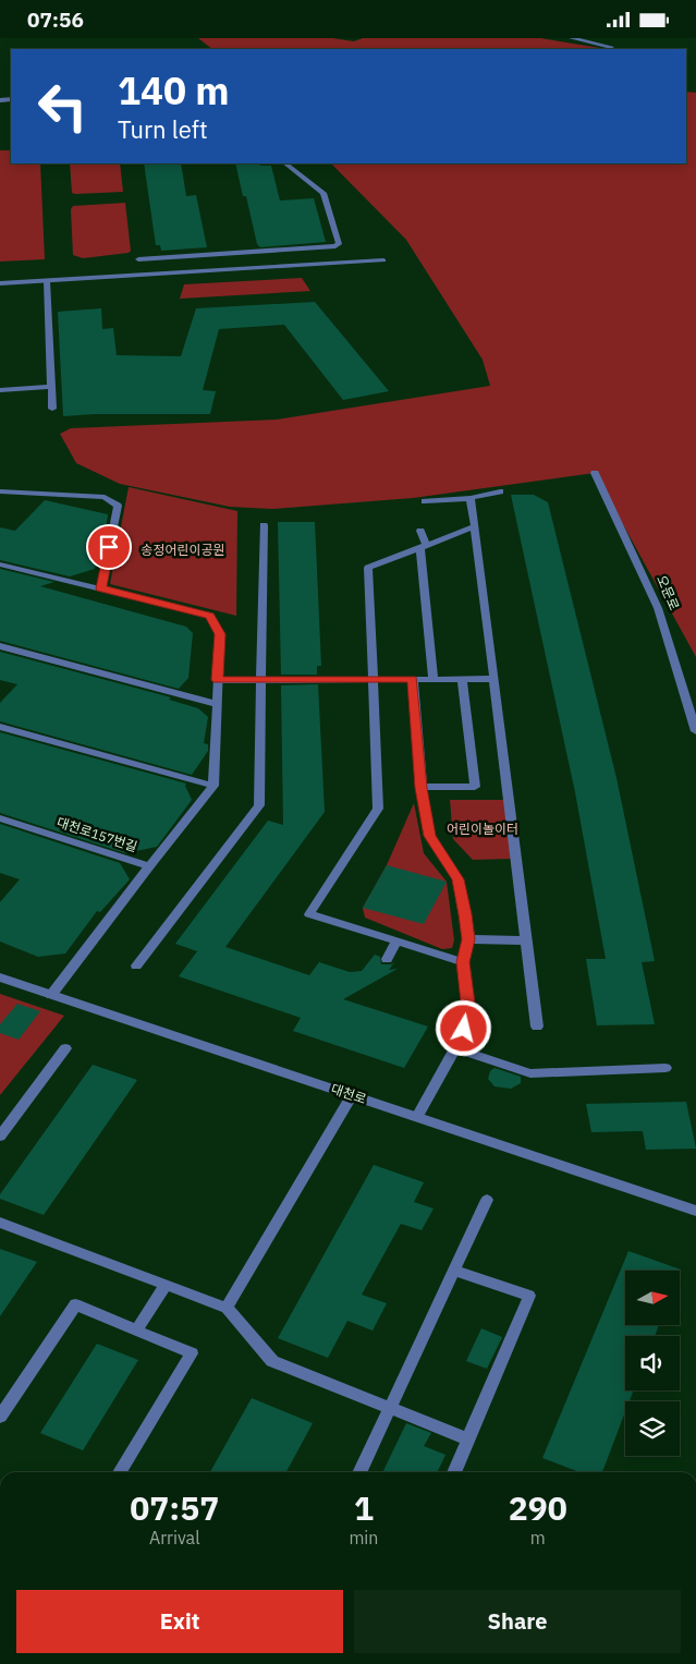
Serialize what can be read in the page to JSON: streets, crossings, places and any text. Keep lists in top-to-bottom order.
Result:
{
  "streets": {
    "street": ["오문로", "대천로157번길", "대천로"]
  },
  "parks": ["송정어린이공원", "어린이놀이터"],
  "north": "right",
  "page": {
    "status": "07:56",
    "turn": ["140 m", "Turn left"],
    "eta": [
      "07:57",
      "Arrival",
      "1",
      "min",
      "290",
      "m"
    ],
    "buttons": ["Exit", "Share"]
  }
}
